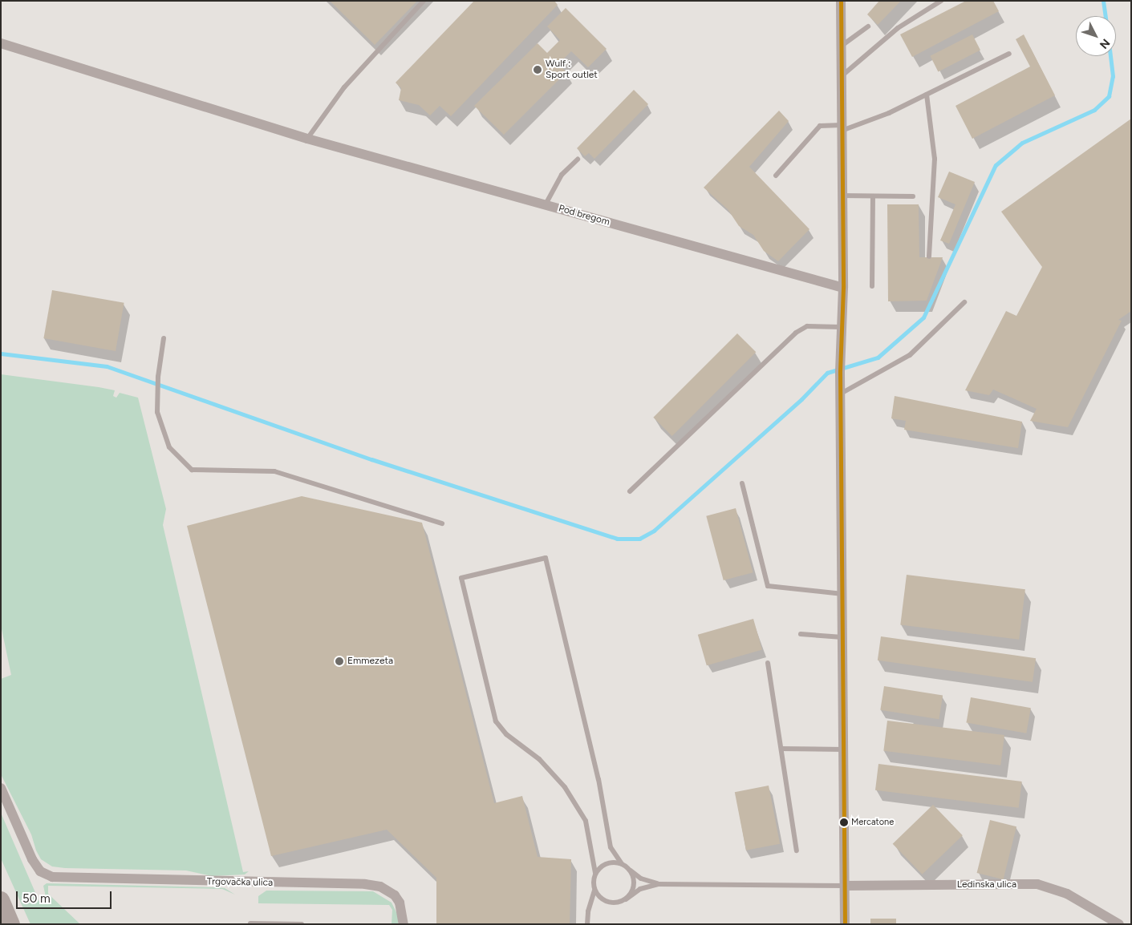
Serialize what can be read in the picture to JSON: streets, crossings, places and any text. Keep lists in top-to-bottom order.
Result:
{
  "streets": {
    "street": ["Pod bregom", "Trgovačka ulica", "Ledinska ulica"]
  },
  "places": ["Wulf : Sport outlet", "Emmezeta", "Mercatone"],
  "scale_bar": "50 m",
  "north": "bottom right"
}
